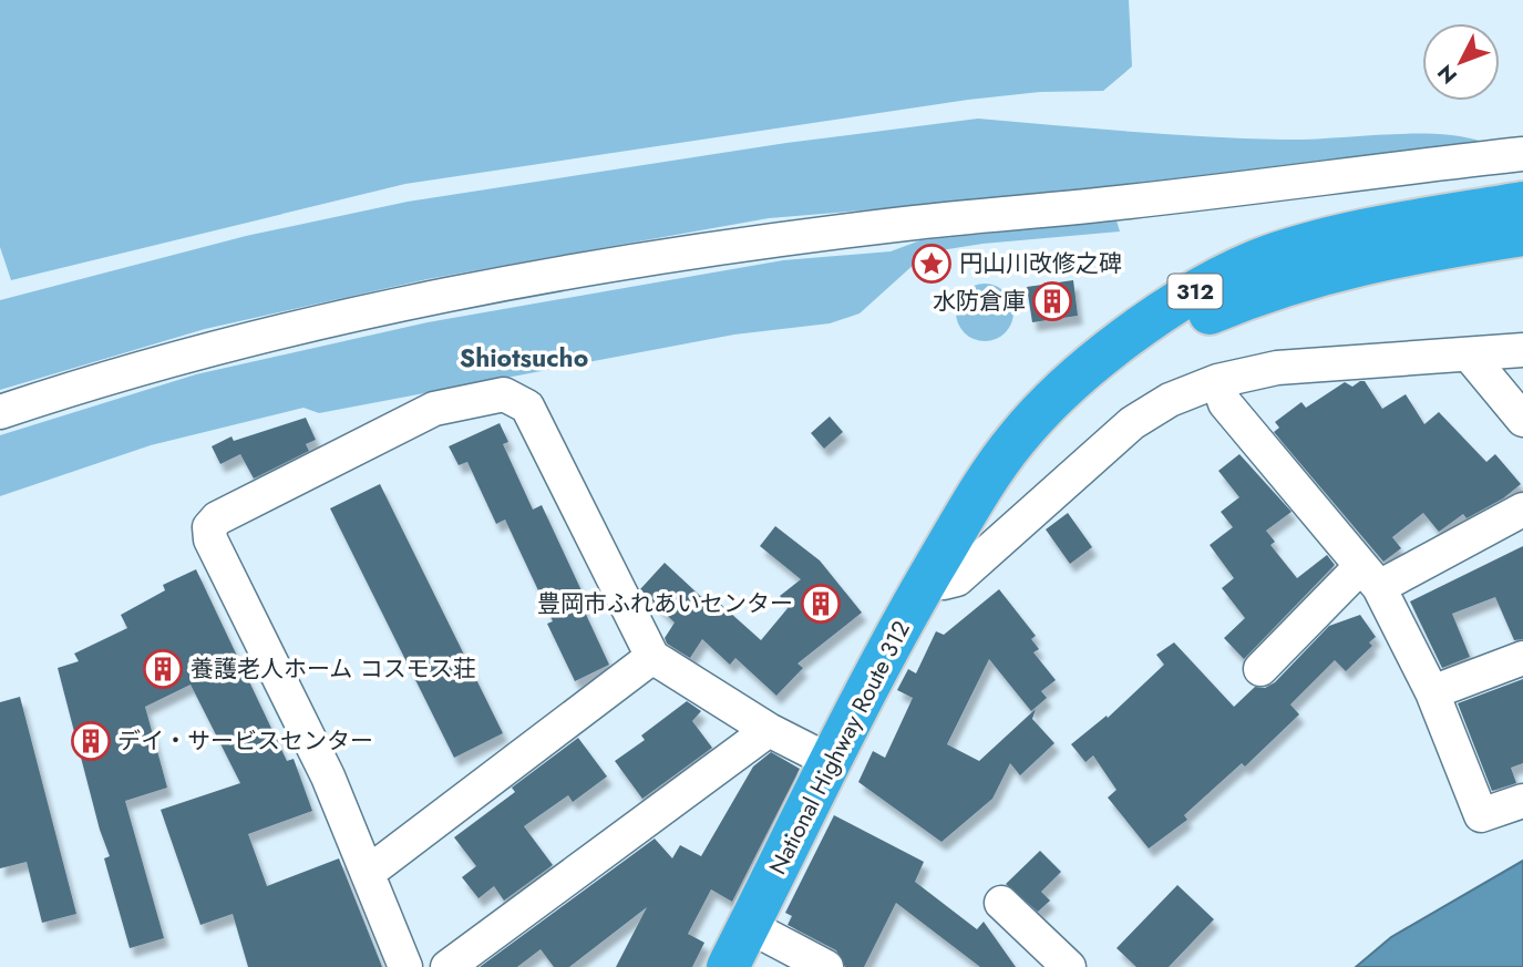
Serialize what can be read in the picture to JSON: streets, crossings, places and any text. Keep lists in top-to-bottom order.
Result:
{
  "streets": {
    "highway": ["312", "National Highway Route 312"]
  },
  "districts": ["Shiotsucho"],
  "places": {
    "place": ["円山川改修之碑"],
    "building": [
      "水防倉庫",
      "豊岡市ふれあいセンター",
      "養護老人ホーム コスモス荘",
      "デイ・サービスセンター"
    ]
  },
  "north": "bottom left"
}
